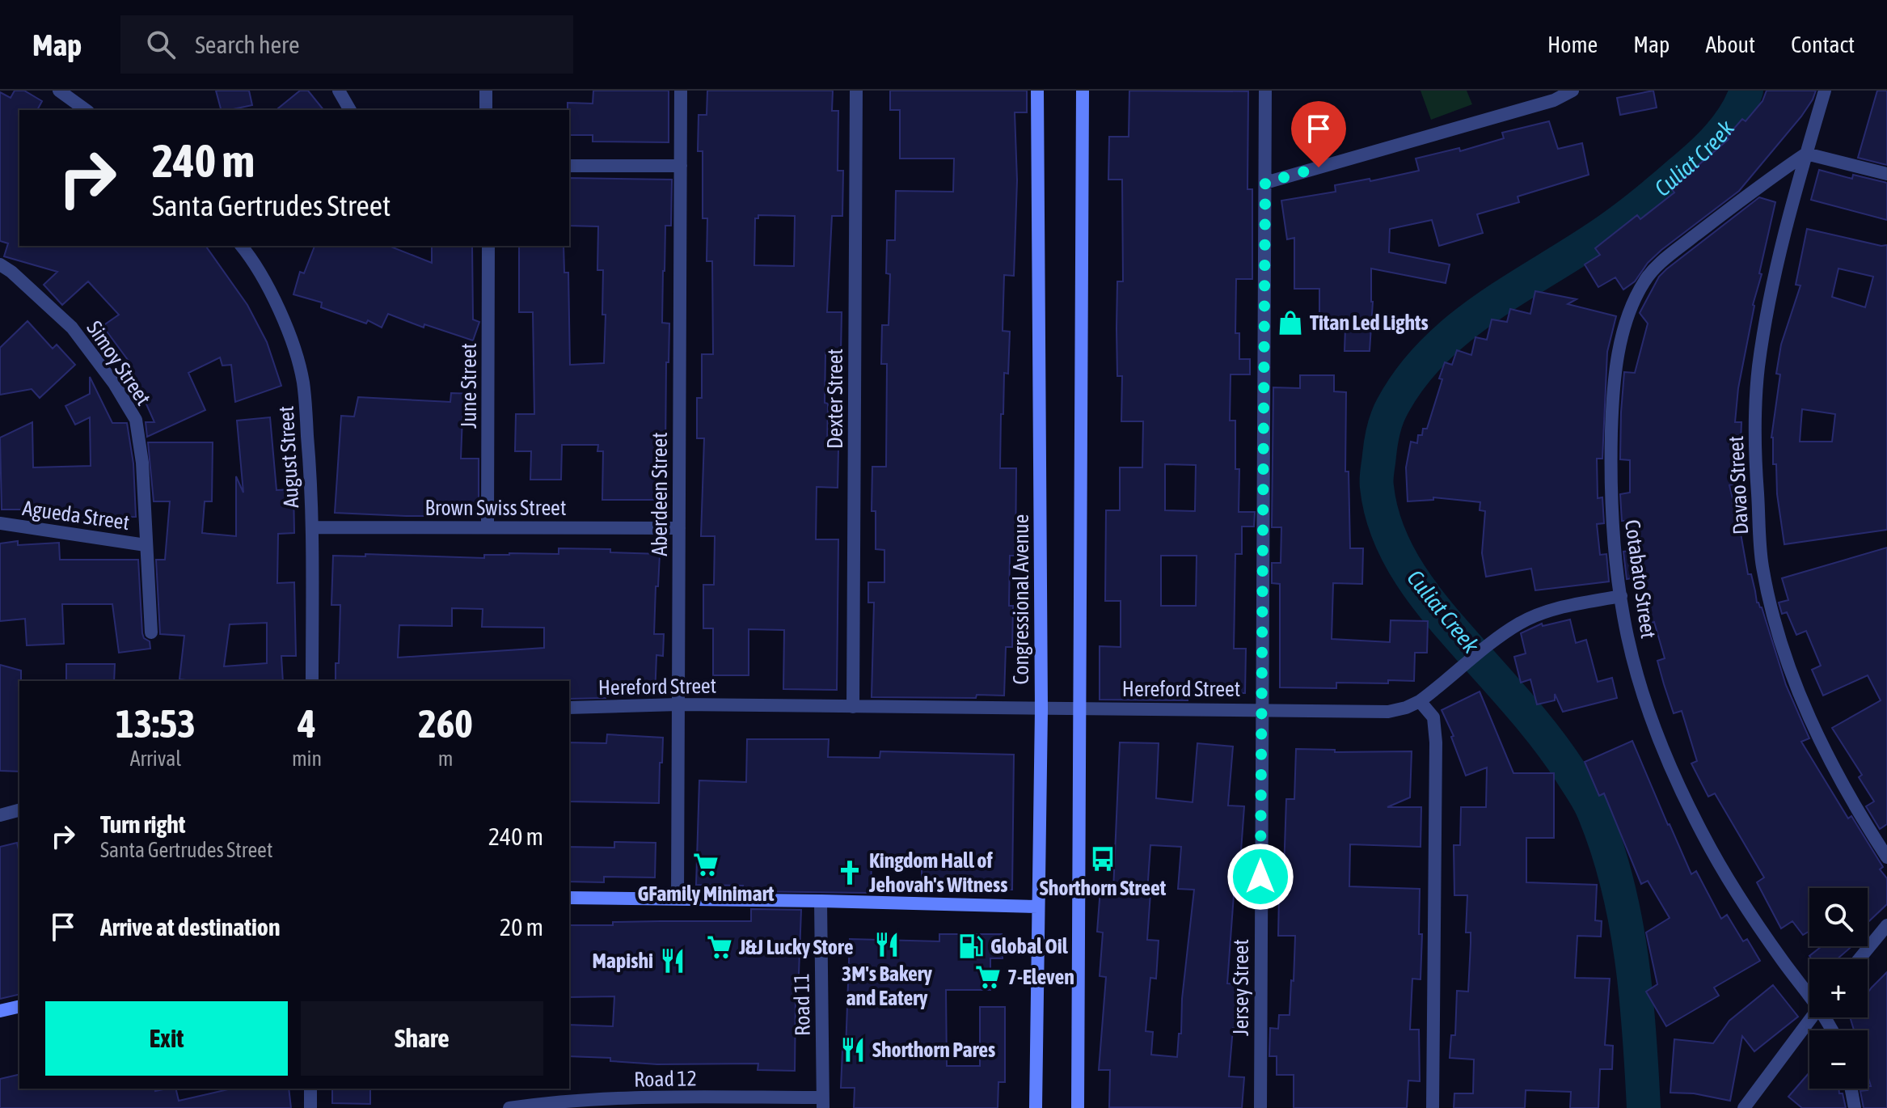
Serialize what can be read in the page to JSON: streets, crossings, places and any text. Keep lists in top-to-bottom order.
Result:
{
  "streets": {
    "main road": ["Congressional Avenue"],
    "street": [
      "Simoy Street",
      "June Street",
      "Dexter Street",
      "August Street",
      "Davao Street",
      "Aberdeen Street",
      "Brown Swiss Street",
      "Agueda Street",
      "Cotabato Street",
      "Hereford Street",
      "Jersey Street",
      "Road 11",
      "Road 12"
    ]
  },
  "crossings": [
    ["Simoy Street", "Agueda Street"],
    ["June Street", "Brown Swiss Street"],
    ["Dexter Street", "Hereford Street"],
    ["August Street", "Brown Swiss Street"],
    ["Davao Street", "Cotabato Street"],
    ["Aberdeen Street", "Brown Swiss Street"],
    ["Aberdeen Street", "Hereford Street"],
    ["Cotabato Street", "Hereford Street"],
    ["Congressional Avenue", "Hereford Street"],
    ["Hereford Street", "Jersey Street"],
    ["Road 11", "Road 12"]
  ],
  "water": ["Culiat Creek"],
  "places": {
    "shop": ["Titan Led Lights"],
    "bus stop": ["Shorthorn Street"],
    "supermarket": ["GFamily Minimart", "J&J Lucky Store", "7-Eleven"],
    "church": ["Kingdom Hall of Jehovah's Witness"],
    "restaurant": ["3M's Bakery and Eatery", "Mapishi", "Shorthorn Pares"],
    "fuel station": ["Global Oil"]
  },
  "page": {
    "header": "Map",
    "search": "Search here",
    "nav": [
      "Home",
      "Map",
      "About",
      "Contact"
    ],
    "turn": ["240 m", "Santa Gertrudes Street"],
    "eta": [
      "13:53",
      "Arrival",
      "4",
      "min",
      "260",
      "m"
    ],
    "list": [
      {
        "name": "Turn right",
        "note": "Santa Gertrudes Street",
        "value": "240 m"
      },
      {
        "name": "Arrive at destination",
        "value": "20 m"
      }
    ],
    "map_buttons": ["+", "−"],
    "buttons": ["Exit", "Share"]
  }
}
